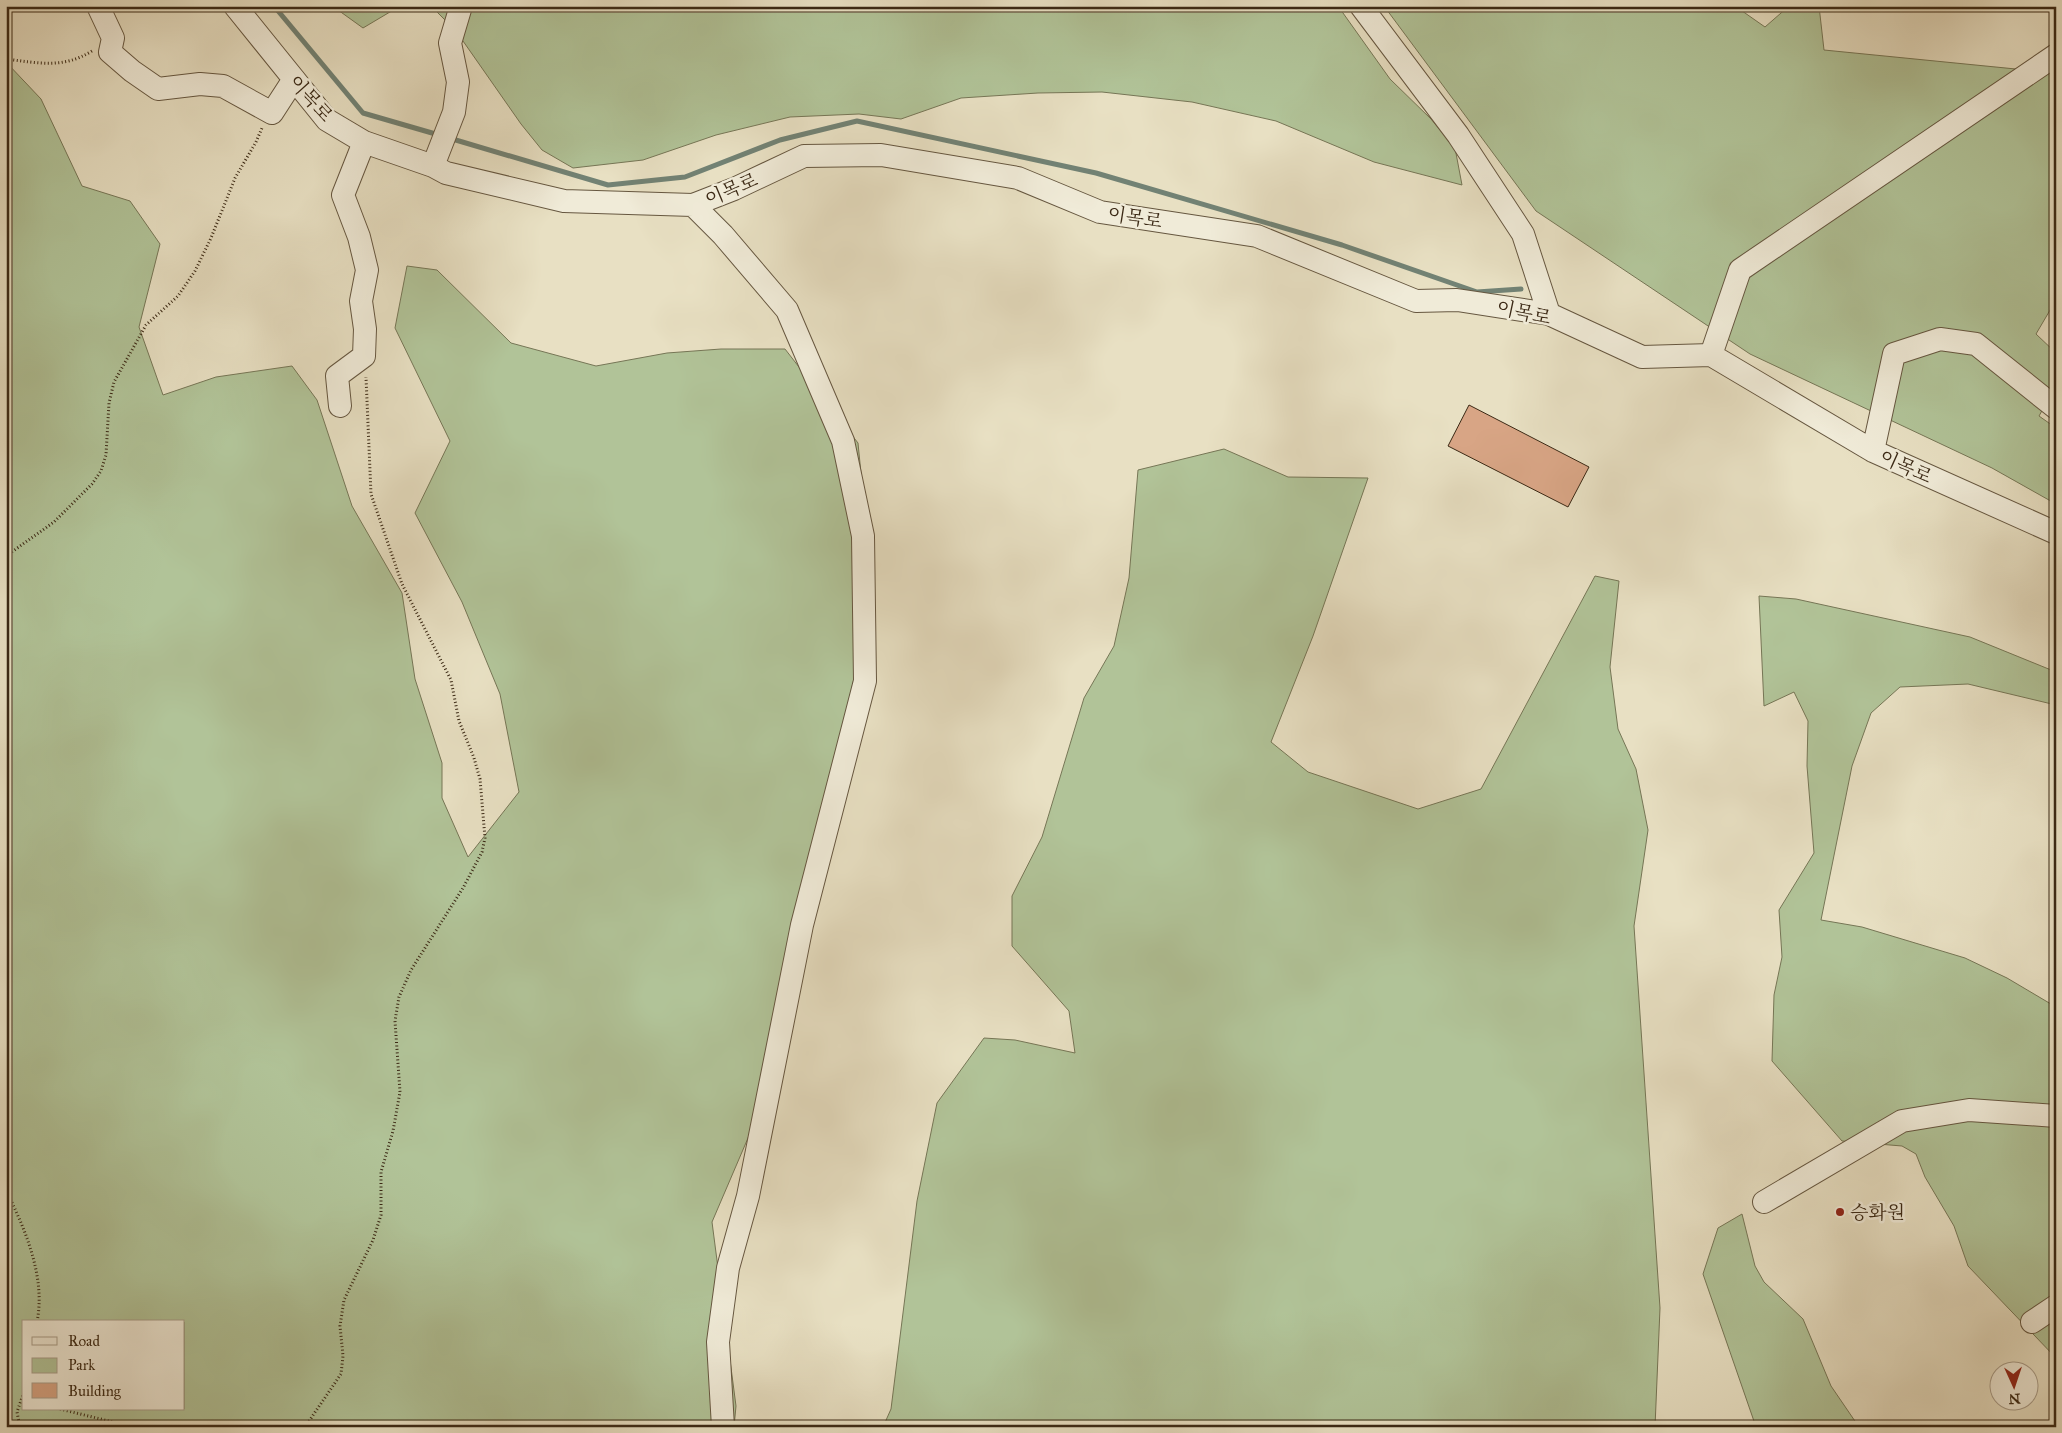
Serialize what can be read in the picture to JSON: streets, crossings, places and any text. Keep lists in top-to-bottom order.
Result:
{
  "streets": {
    "street": ["이목로"]
  },
  "places": ["승화원"],
  "legend": ["Road", "Park", "Building"],
  "north": "bottom"
}
